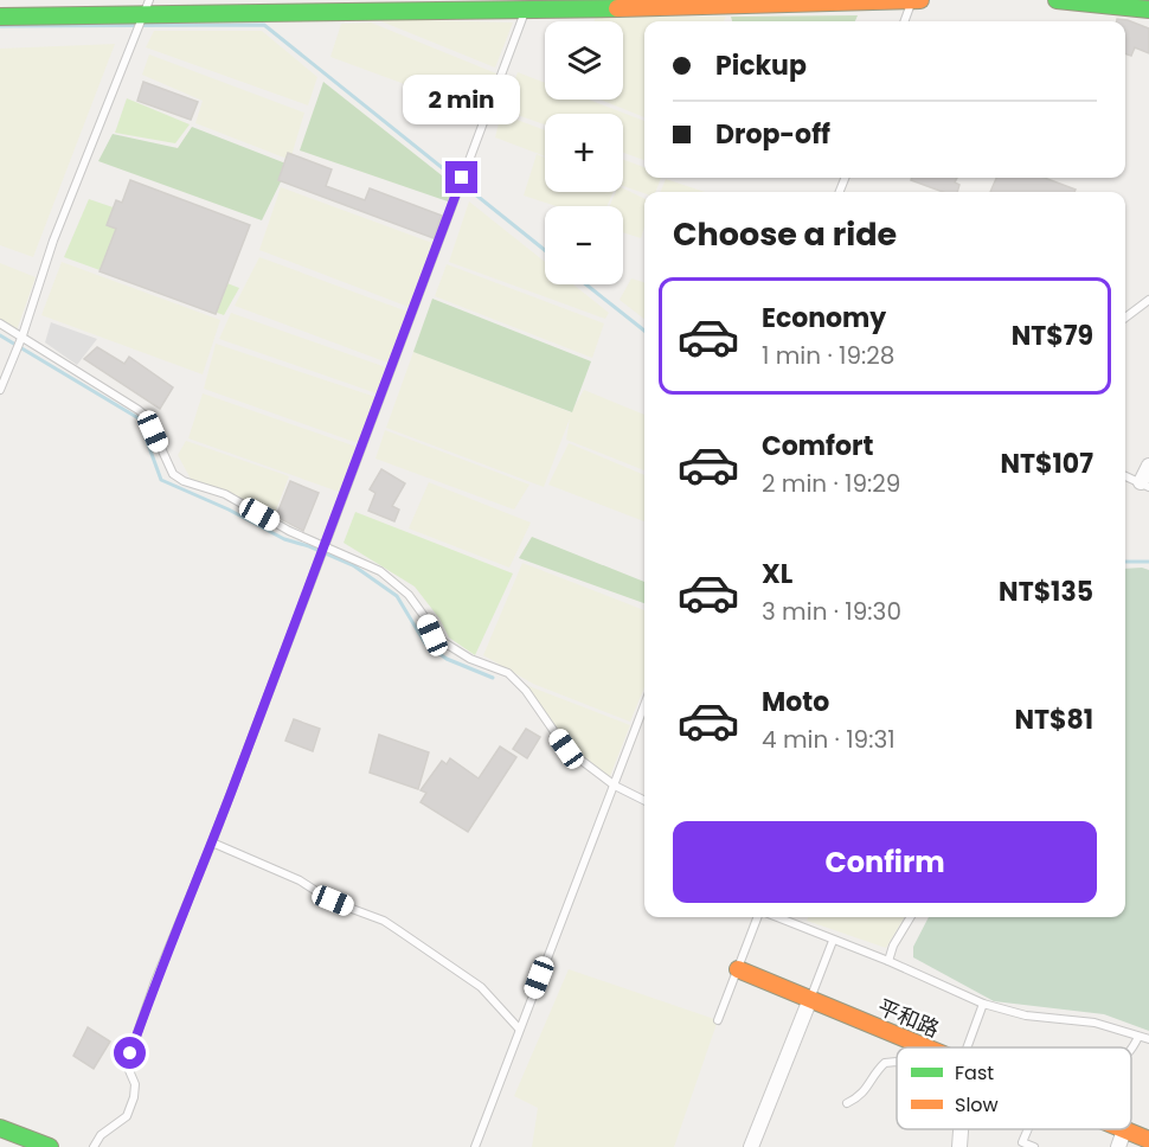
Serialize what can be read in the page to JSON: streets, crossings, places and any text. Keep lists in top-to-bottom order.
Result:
{
  "streets": {
    "street": ["平和路"]
  },
  "legend": ["Fast", "Slow"],
  "page": {
    "map_buttons": ["+", "−"],
    "banner": ["Pickup", "Drop-off"],
    "bubble": "2 min",
    "heading": "Choose a ride",
    "list": [
      {
        "name": "Economy",
        "note": "1 min · 19:28",
        "value": "NT$79"
      },
      {
        "name": "Comfort",
        "note": "2 min · 19:29",
        "value": "NT$107"
      },
      {
        "name": "XL",
        "note": "3 min · 19:30",
        "value": "NT$135"
      },
      {
        "name": "Moto",
        "note": "4 min · 19:31",
        "value": "NT$81"
      }
    ],
    "buttons": "Confirm"
  }
}
